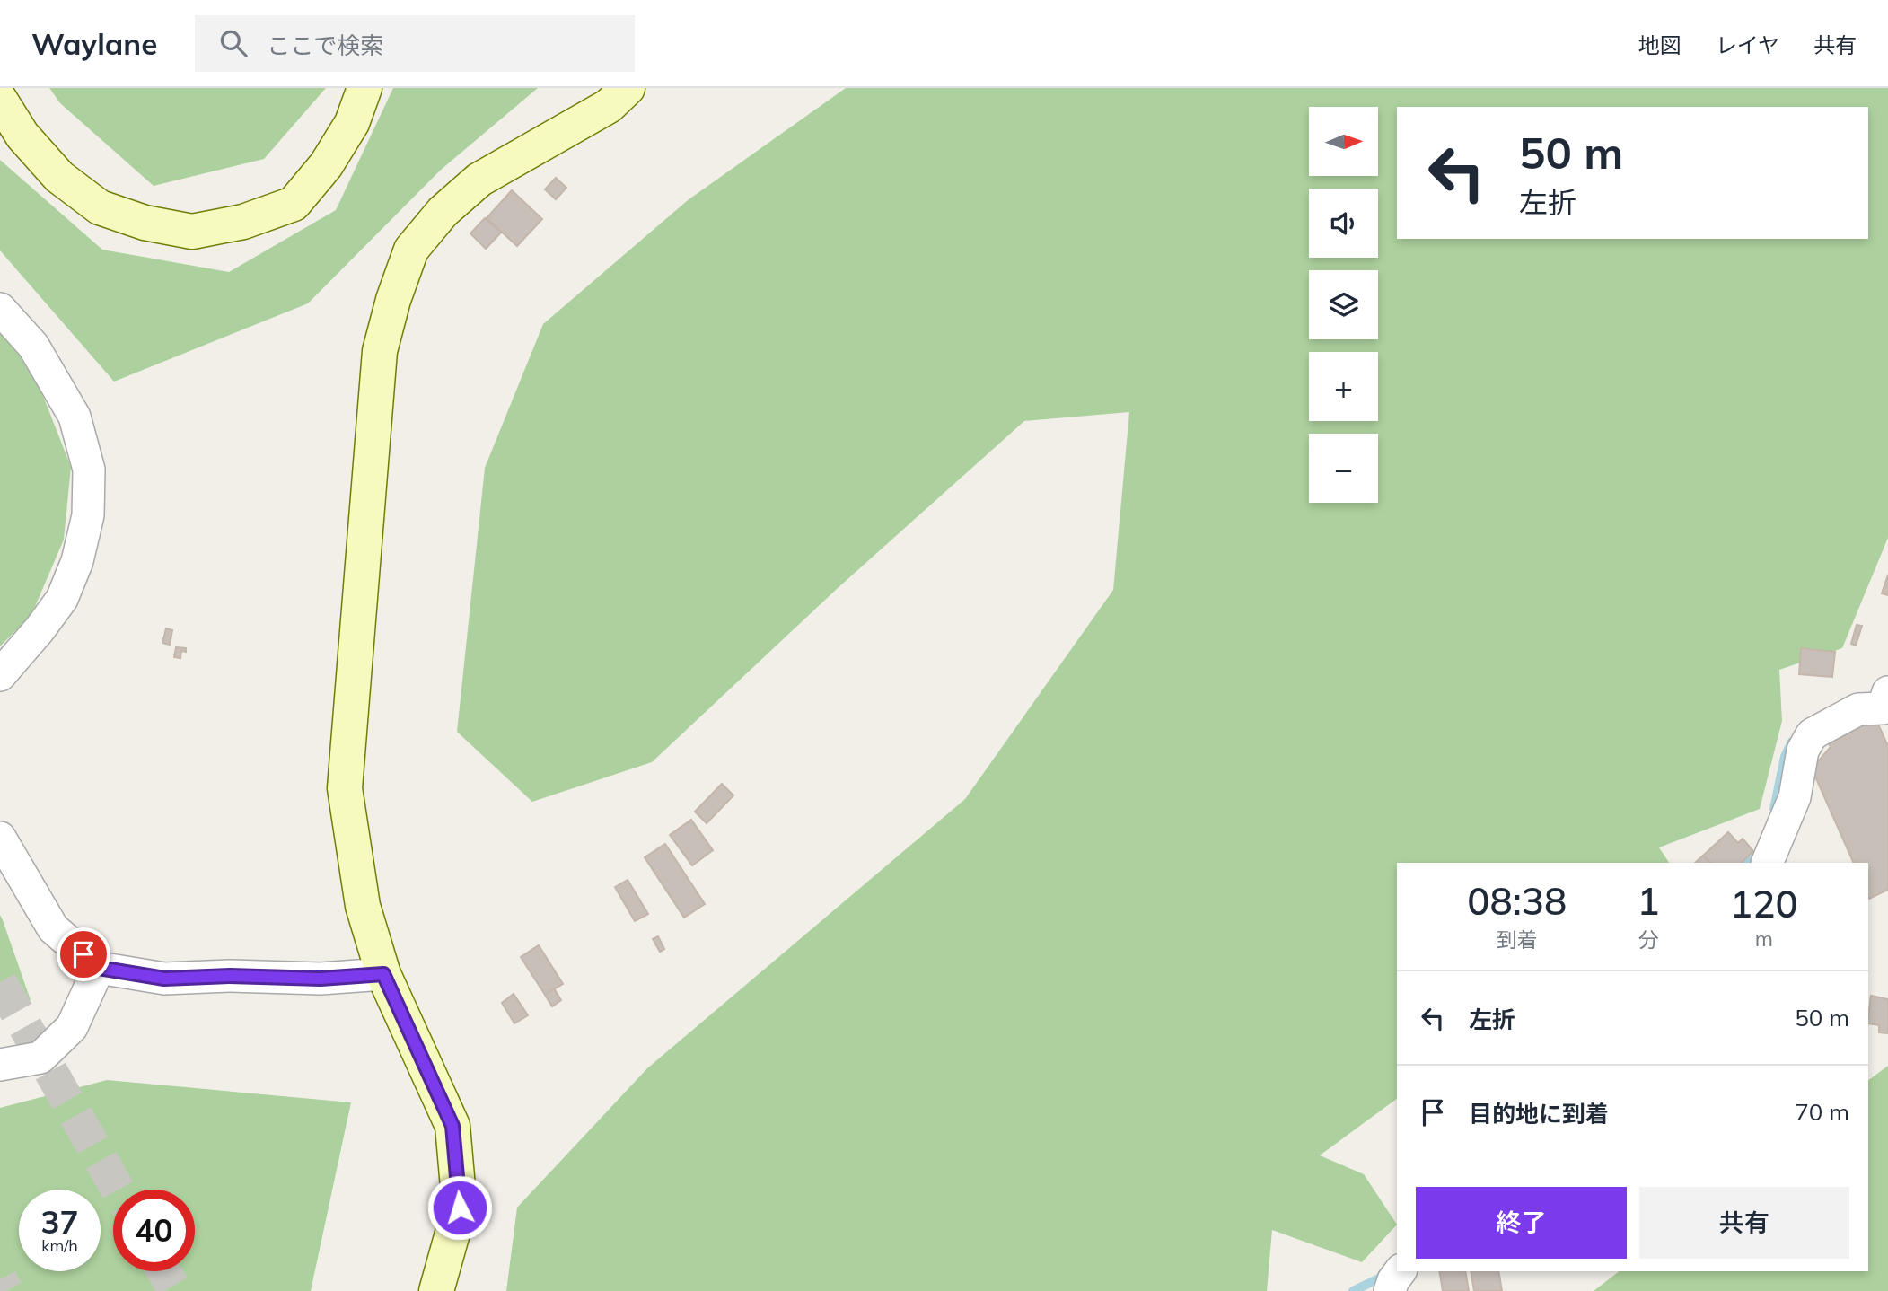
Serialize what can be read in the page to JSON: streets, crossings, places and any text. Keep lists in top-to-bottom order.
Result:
{
  "north": "right",
  "page": {
    "header": "Waylane",
    "search": "ここで検索",
    "nav": ["地図", "レイヤ", "共有"],
    "map_buttons": ["+", "−"],
    "turn": ["50 m", "左折"],
    "eta": [
      "08:38",
      "到着",
      "1",
      "分",
      "120",
      "m"
    ],
    "list": [
      {
        "name": "左折",
        "value": "50 m"
      },
      {
        "name": "目的地に到着",
        "value": "70 m"
      }
    ],
    "buttons": ["終了", "共有"],
    "speed": "37 km/h",
    "limit": "40"
  }
}
